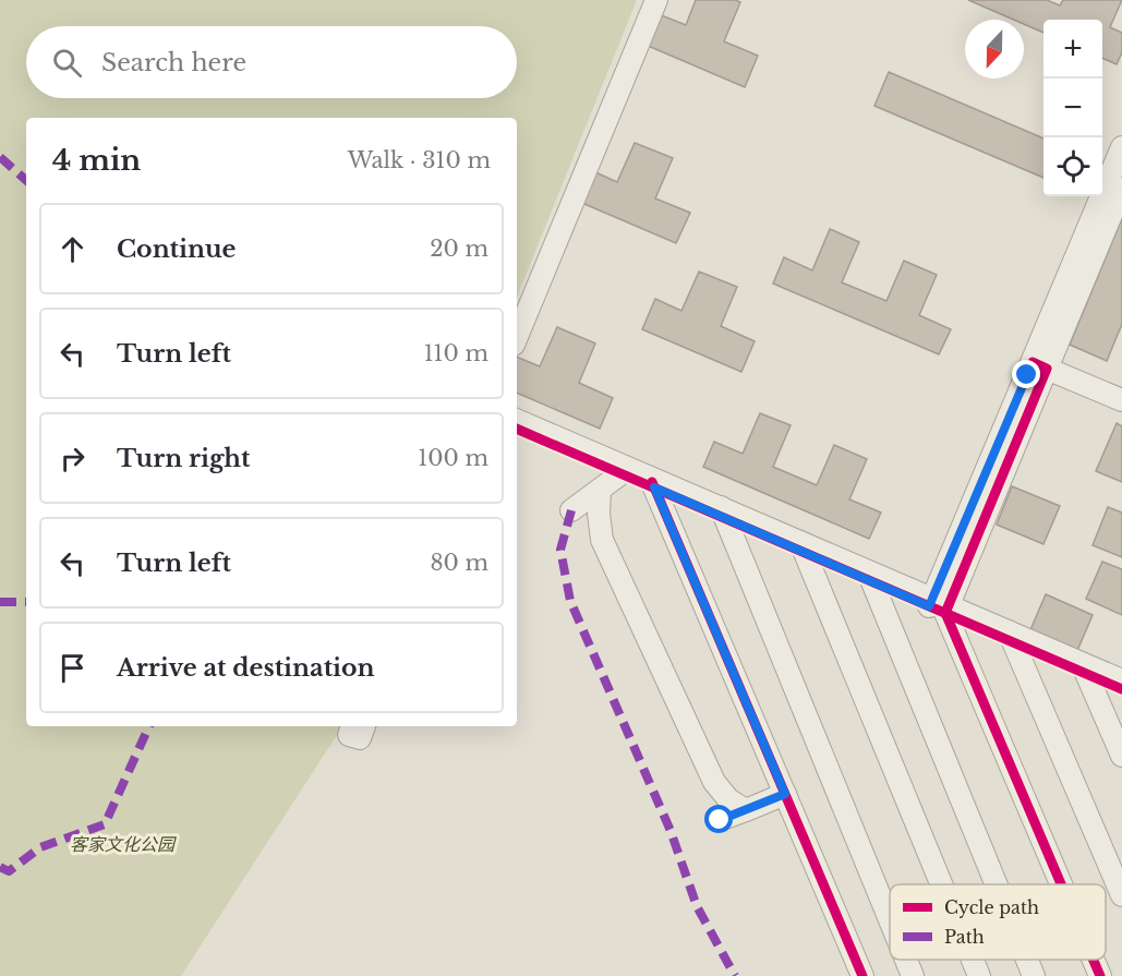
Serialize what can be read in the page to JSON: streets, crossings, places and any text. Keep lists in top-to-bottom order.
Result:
{
  "parks": ["客家文化公园"],
  "legend": ["Cycle path", "Path"],
  "north": "bottom",
  "page": {
    "map_buttons": ["+", "−"],
    "search": "Search here",
    "heading": ["4 min", "Walk · 310 m"],
    "list": [
      ["Continue", "20 m"],
      ["Turn left", "110 m"],
      ["Turn right", "100 m"],
      ["Turn left", "80 m"],
      "Arrive at destination"
    ]
  }
}
